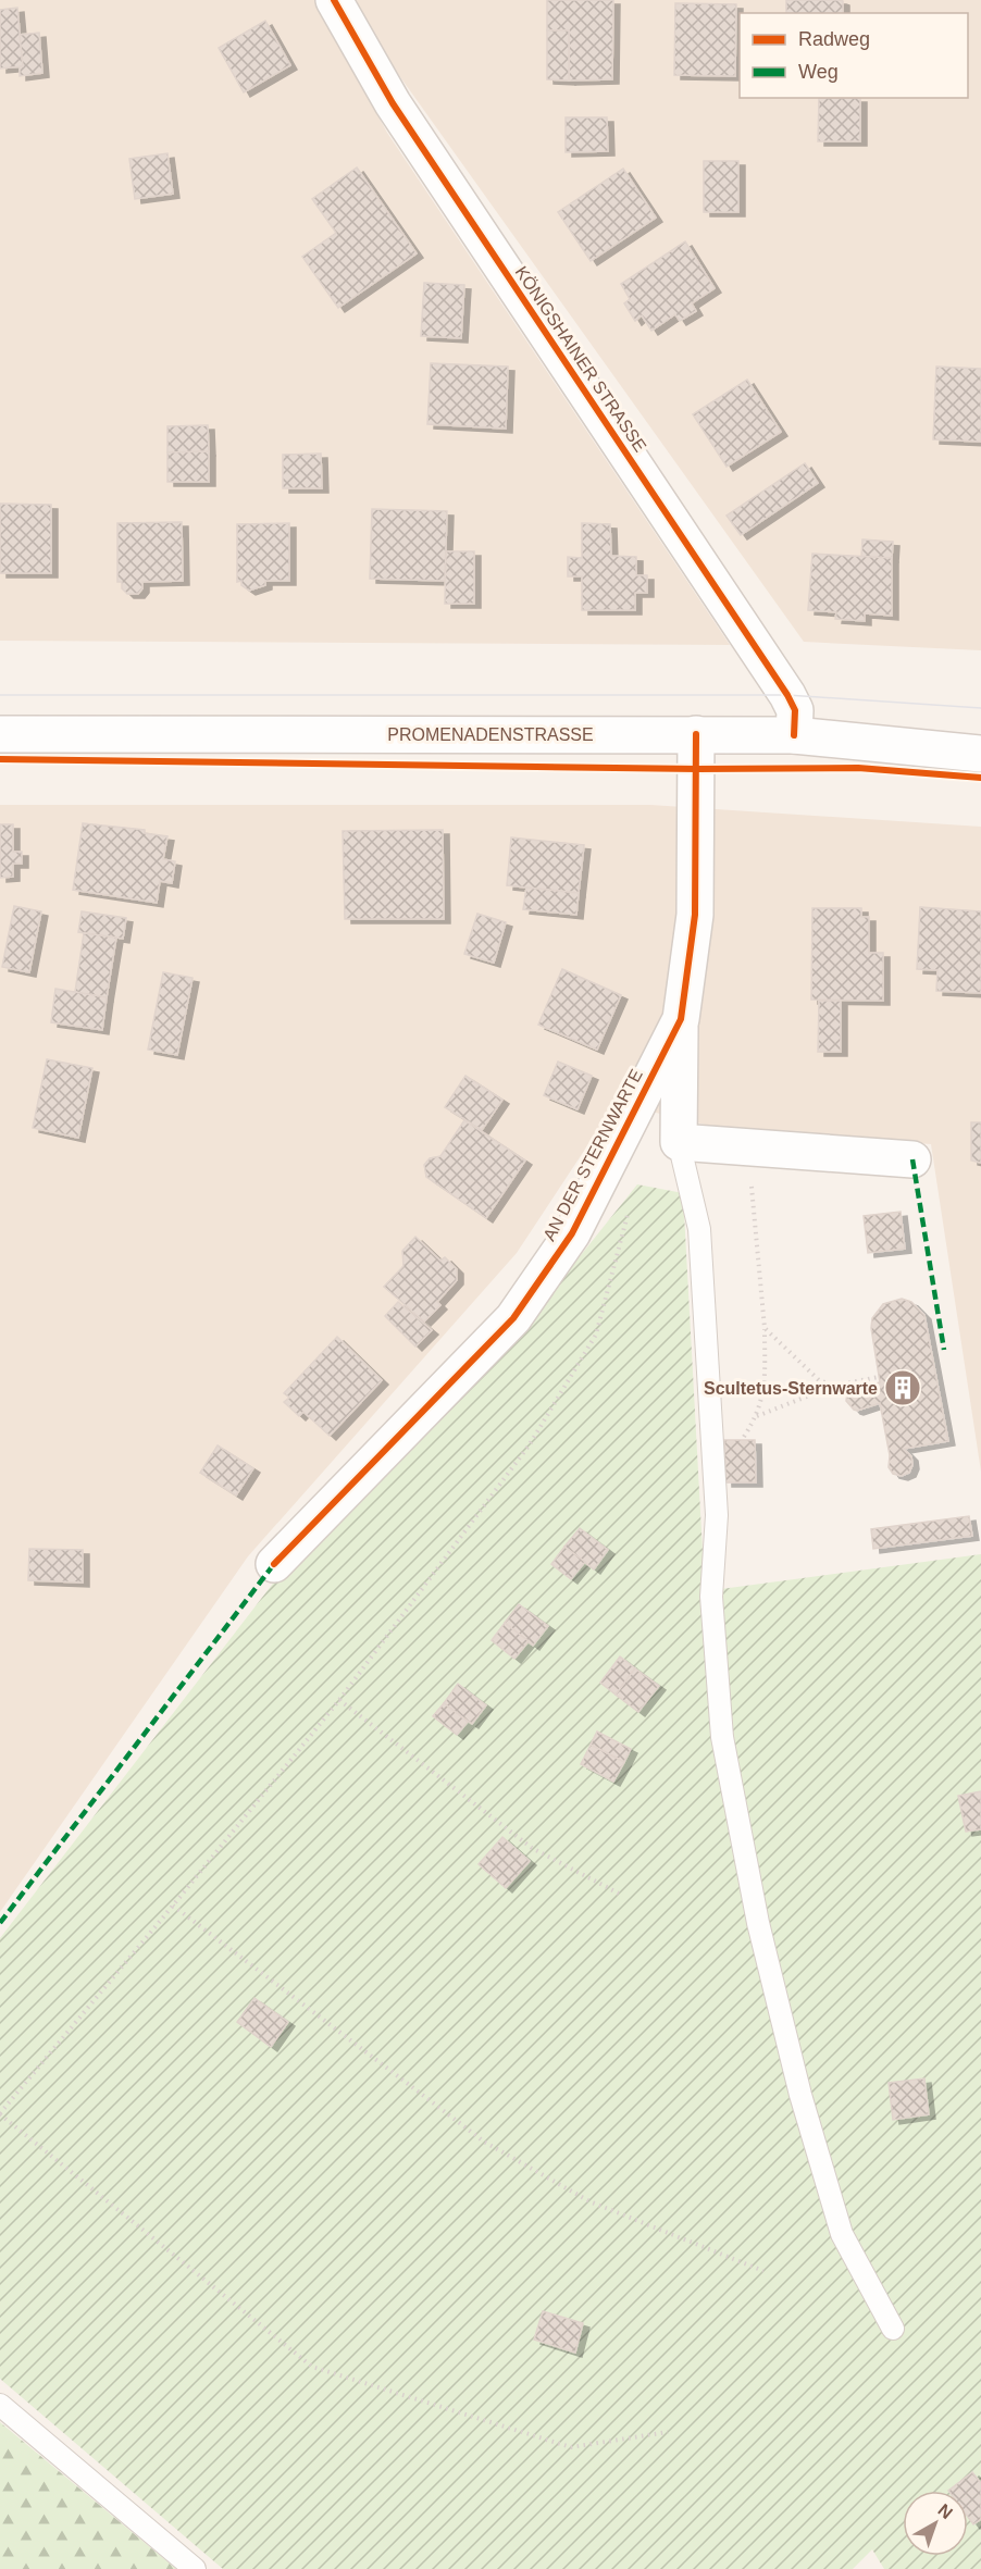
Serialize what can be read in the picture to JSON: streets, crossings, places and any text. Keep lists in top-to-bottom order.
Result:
{
  "streets": {
    "street": ["KÖNIGSHAINER STRASSE", "PROMENADENSTRASSE", "AN DER STERNWARTE"]
  },
  "crossings": [
    ["KÖNIGSHAINER STRASSE", "PROMENADENSTRASSE"],
    ["PROMENADENSTRASSE", "AN DER STERNWARTE"]
  ],
  "places": {
    "building": ["Scultetus-Sternwarte"]
  },
  "legend": ["Radweg", "Weg"],
  "north": "top right"
}
